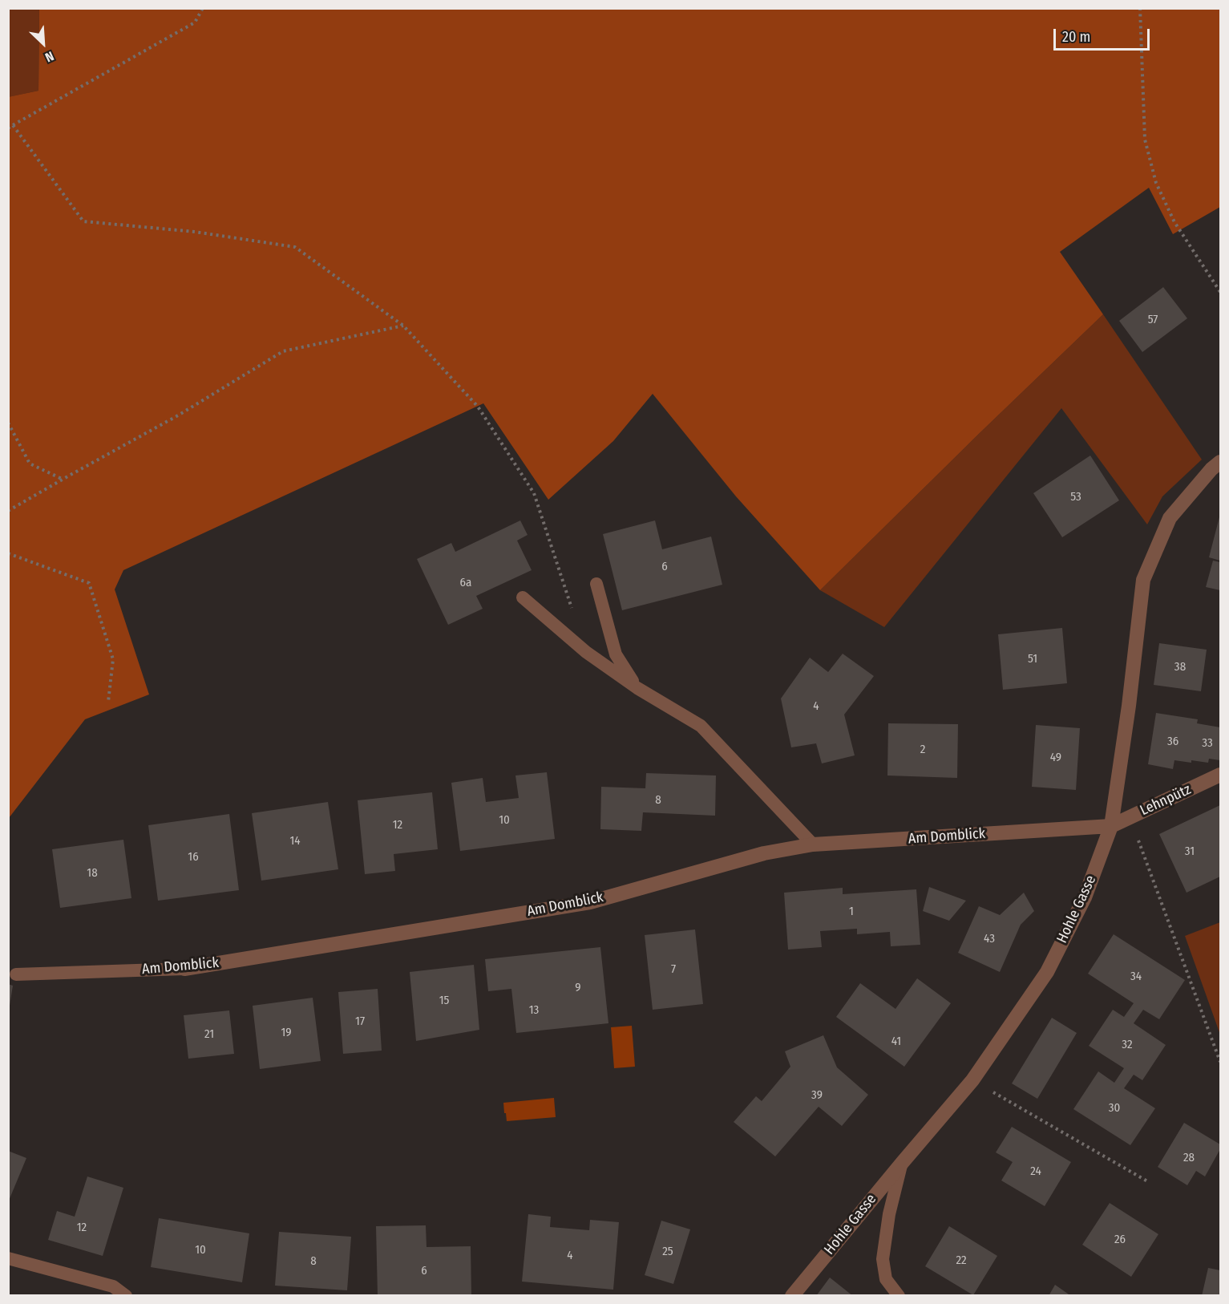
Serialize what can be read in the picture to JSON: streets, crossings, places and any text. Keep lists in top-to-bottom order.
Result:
{
  "streets": {
    "street": ["Lehnpütz", "Am Domblick", "Hohle Gasse"]
  },
  "crossings": [
    ["Lehnpütz", "Am Domblick"],
    ["Lehnpütz", "Hohle Gasse"],
    ["Am Domblick", "Hohle Gasse"]
  ],
  "house_numbers": [
    "57",
    "53",
    "6",
    "6a",
    "51",
    "38",
    "4",
    "36",
    "33",
    "2",
    "49",
    "8",
    "10",
    "12",
    "14",
    "31",
    "16",
    "18",
    "1",
    "43",
    "7",
    "34",
    "9",
    "15",
    "13",
    "17",
    "19",
    "21",
    "41",
    "32",
    "39",
    "30",
    "28",
    "24",
    "12",
    "26",
    "10",
    "25",
    "4",
    "22",
    "8",
    "6"
  ],
  "scale_bar": "20 m",
  "north": "bottom right"
}
